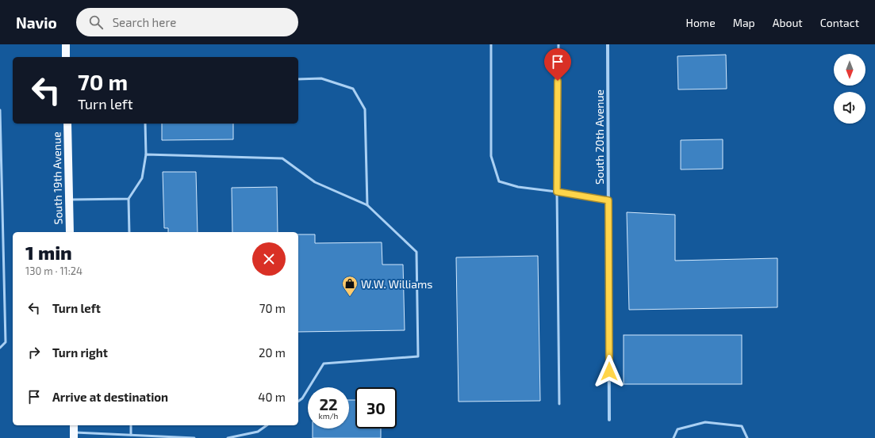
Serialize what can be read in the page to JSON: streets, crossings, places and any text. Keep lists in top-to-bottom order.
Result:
{
  "streets": {
    "main road": ["South 19th Avenue"],
    "street": ["South 20th Avenue"]
  },
  "places": {
    "shop": ["W.W. Williams"]
  },
  "north": "bottom",
  "page": {
    "header": "Navio",
    "search": "Search here",
    "nav": [
      "Home",
      "Map",
      "About",
      "Contact"
    ],
    "turn": ["70 m", "Turn left"],
    "heading": ["1 min", "130 m · 11:24"],
    "list": [
      {
        "name": "Turn left",
        "value": "70 m"
      },
      {
        "name": "Turn right",
        "value": "20 m"
      },
      {
        "name": "Arrive at destination",
        "value": "40 m"
      }
    ],
    "speed": "22 km/h",
    "limit": "30"
  }
}
